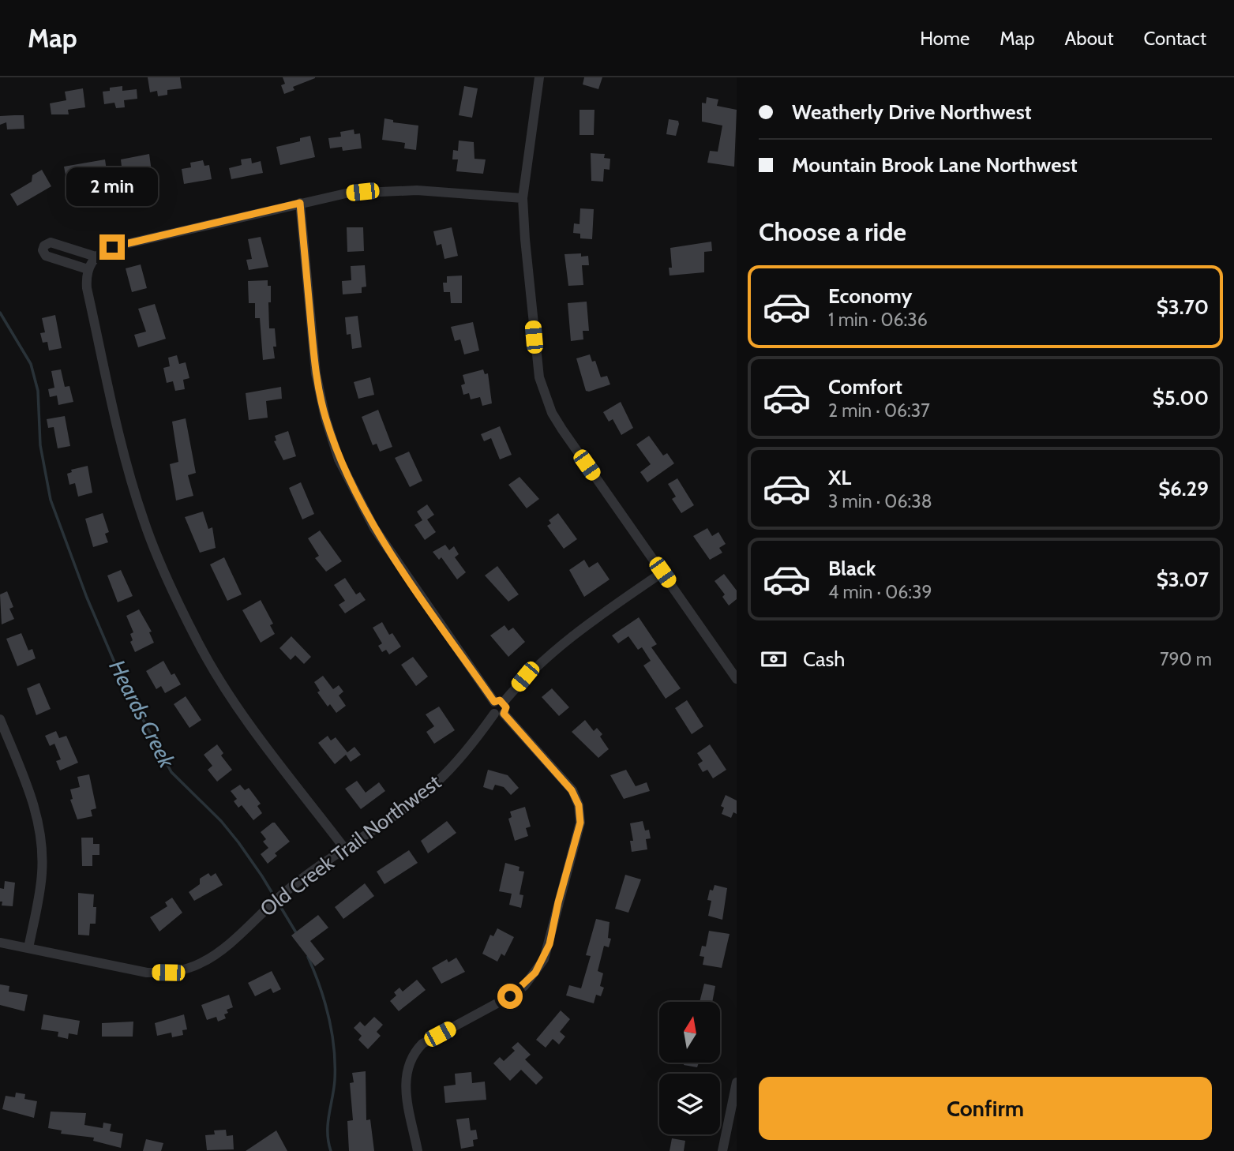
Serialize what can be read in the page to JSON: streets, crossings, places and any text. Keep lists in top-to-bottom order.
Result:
{
  "streets": {
    "street": ["Old Creek Trail Northwest"]
  },
  "water": ["Heards Creek"],
  "north": "top",
  "page": {
    "header": "Map",
    "nav": [
      "Home",
      "Map",
      "About",
      "Contact"
    ],
    "banner": ["Weatherly Drive Northwest", "Mountain Brook Lane Northwest"],
    "bubble": "2 min",
    "heading": "Choose a ride",
    "list": [
      {
        "name": "Economy",
        "note": "1 min · 06:36",
        "value": "$3.70"
      },
      {
        "name": "Comfort",
        "note": "2 min · 06:37",
        "value": "$5.00"
      },
      {
        "name": "XL",
        "note": "3 min · 06:38",
        "value": "$6.29"
      },
      {
        "name": "Black",
        "note": "4 min · 06:39",
        "value": "$3.07"
      }
    ],
    "pay": ["Cash", "790 m"],
    "buttons": "Confirm"
  }
}
